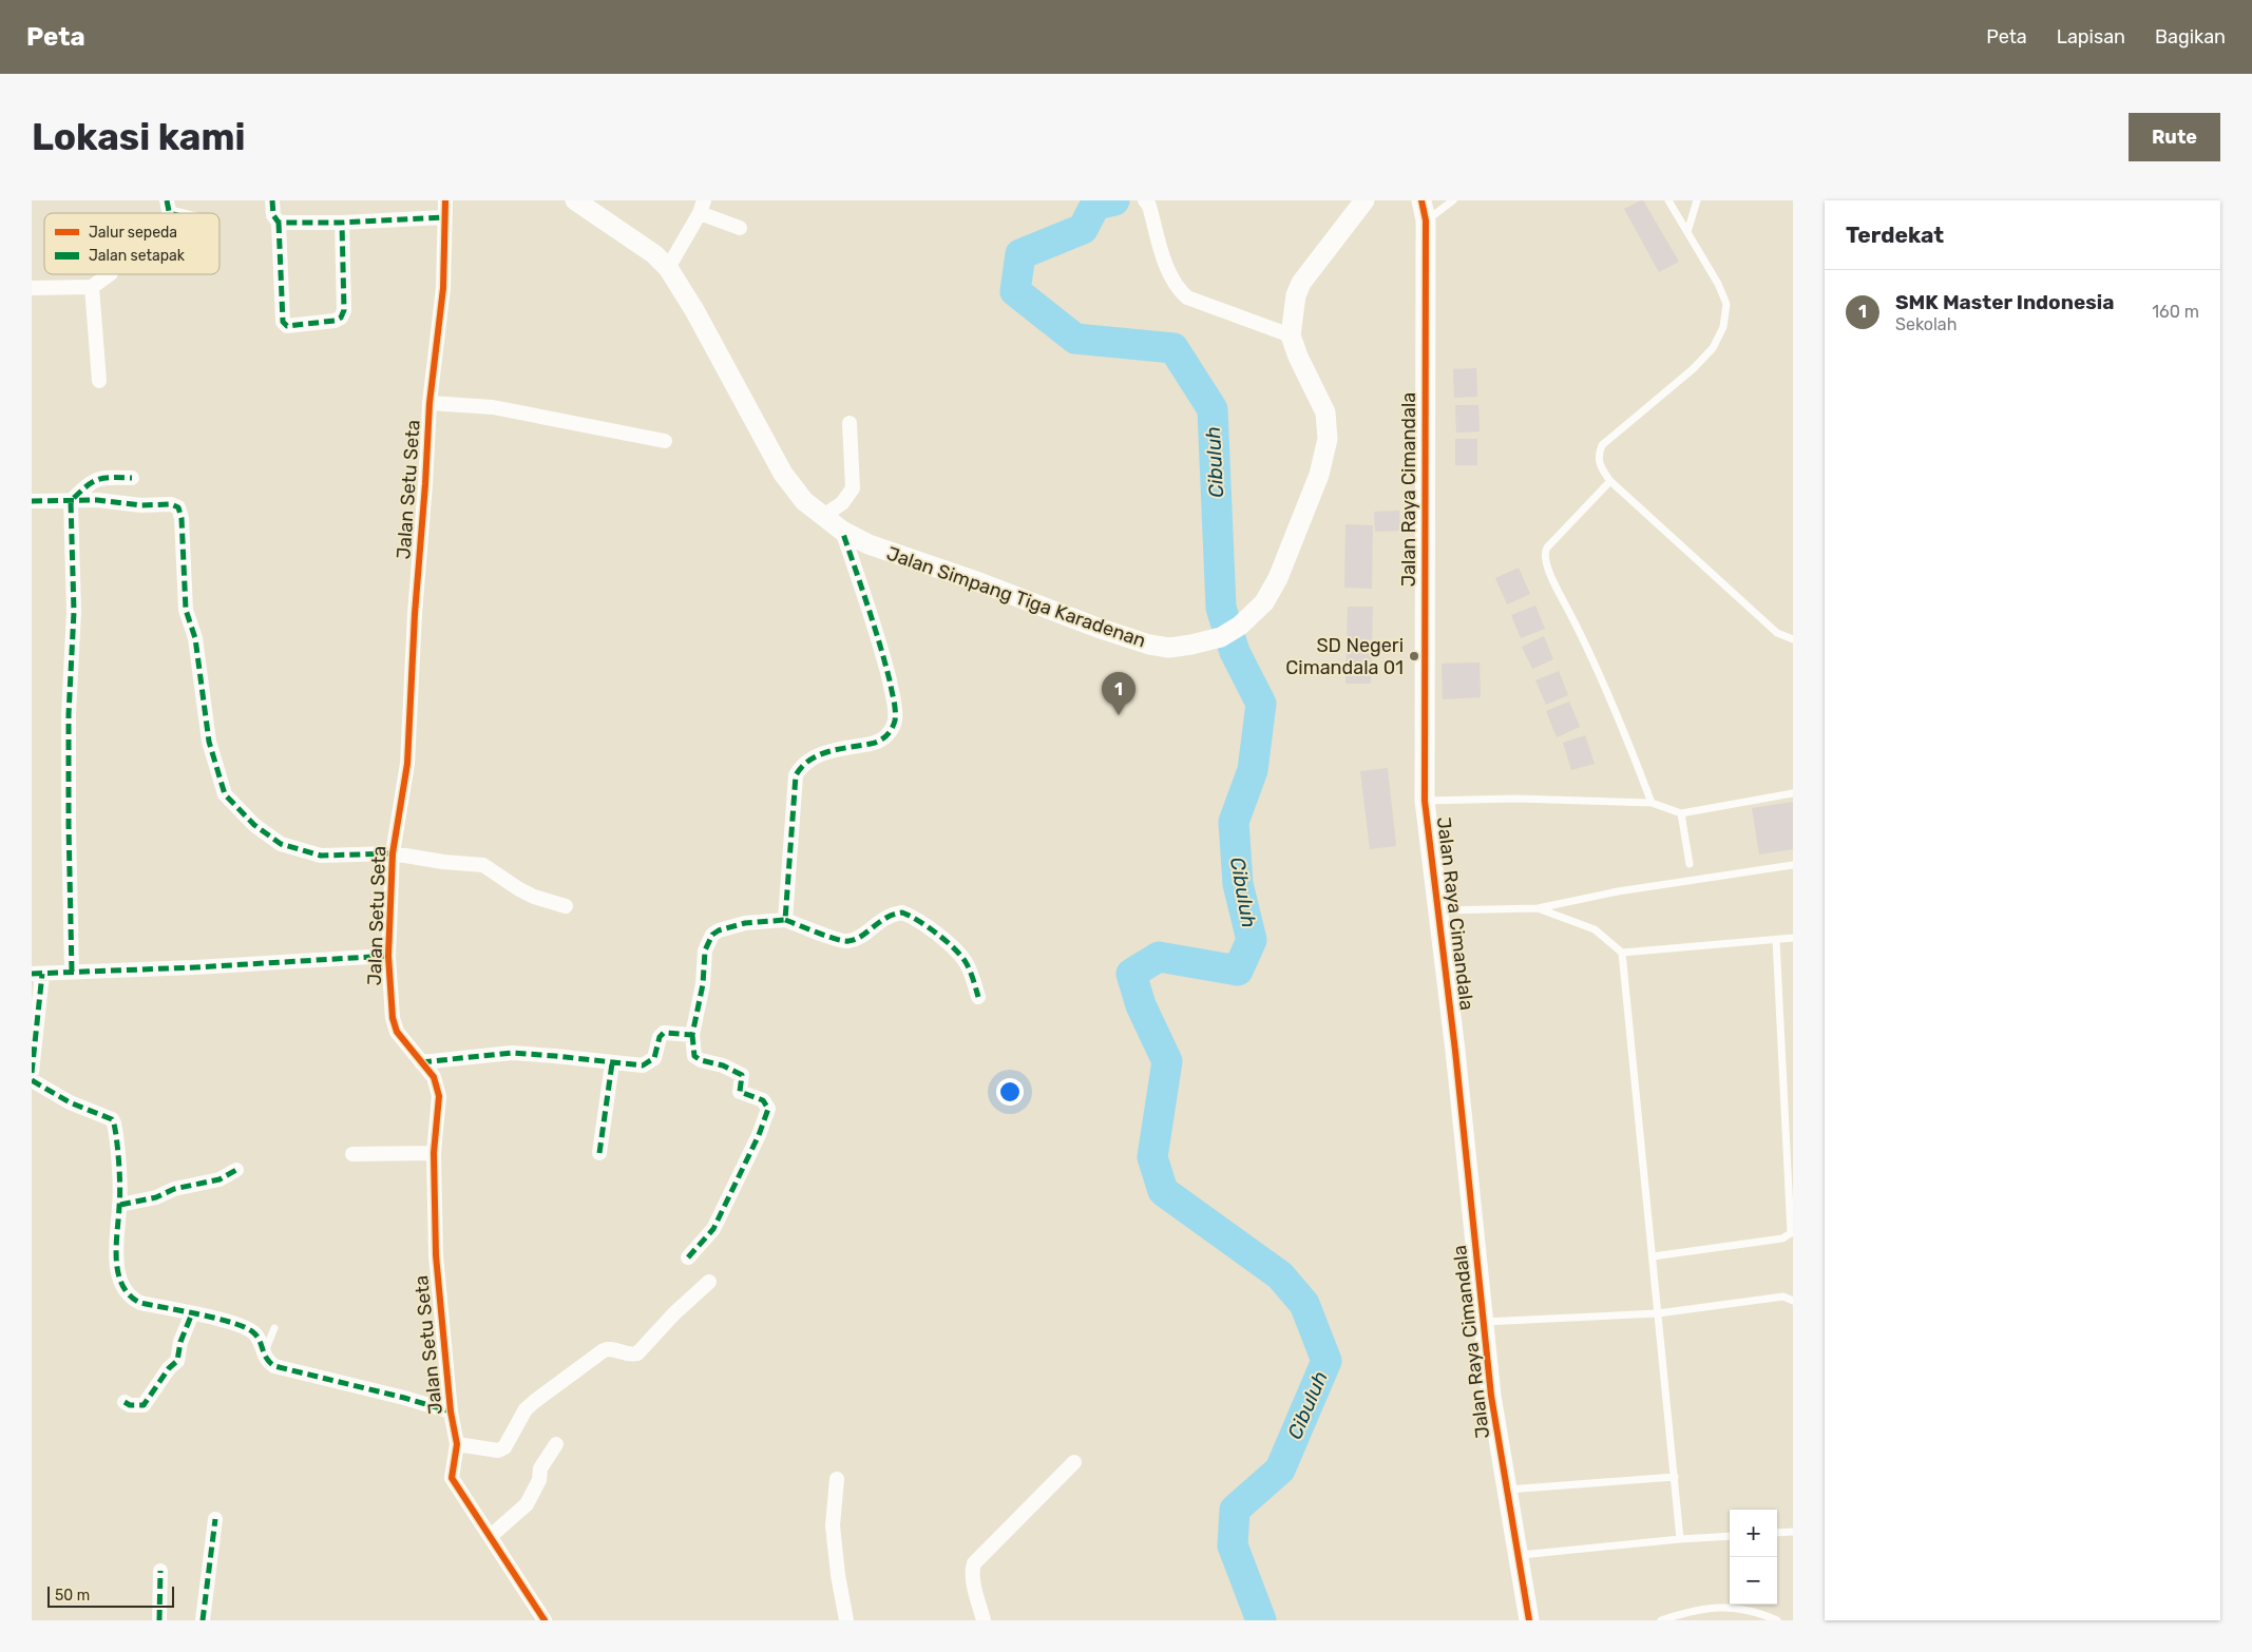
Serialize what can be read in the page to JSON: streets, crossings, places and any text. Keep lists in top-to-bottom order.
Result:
{
  "streets": {
    "street": ["Jalan Setu Seta", "Jalan Raya Cimandala", "Jalan Simpang Tiga Karadenan"]
  },
  "water": ["Cibuluh"],
  "places": ["SD Negeri Cimandala 01"],
  "legend": ["Jalur sepeda", "Jalan setapak"],
  "scale_bar": "50 m",
  "page": {
    "header": "Peta",
    "nav": ["Peta", "Lapisan", "Bagikan"],
    "buttons": "Rute",
    "title": "Lokasi kami",
    "heading": "Terdekat",
    "list": [
      {
        "mark": "1",
        "name": "SMK Master Indonesia",
        "note": "Sekolah",
        "value": "160 m"
      }
    ],
    "pins": "1",
    "map_buttons": ["+", "−"],
    "scale": "50 m"
  }
}
